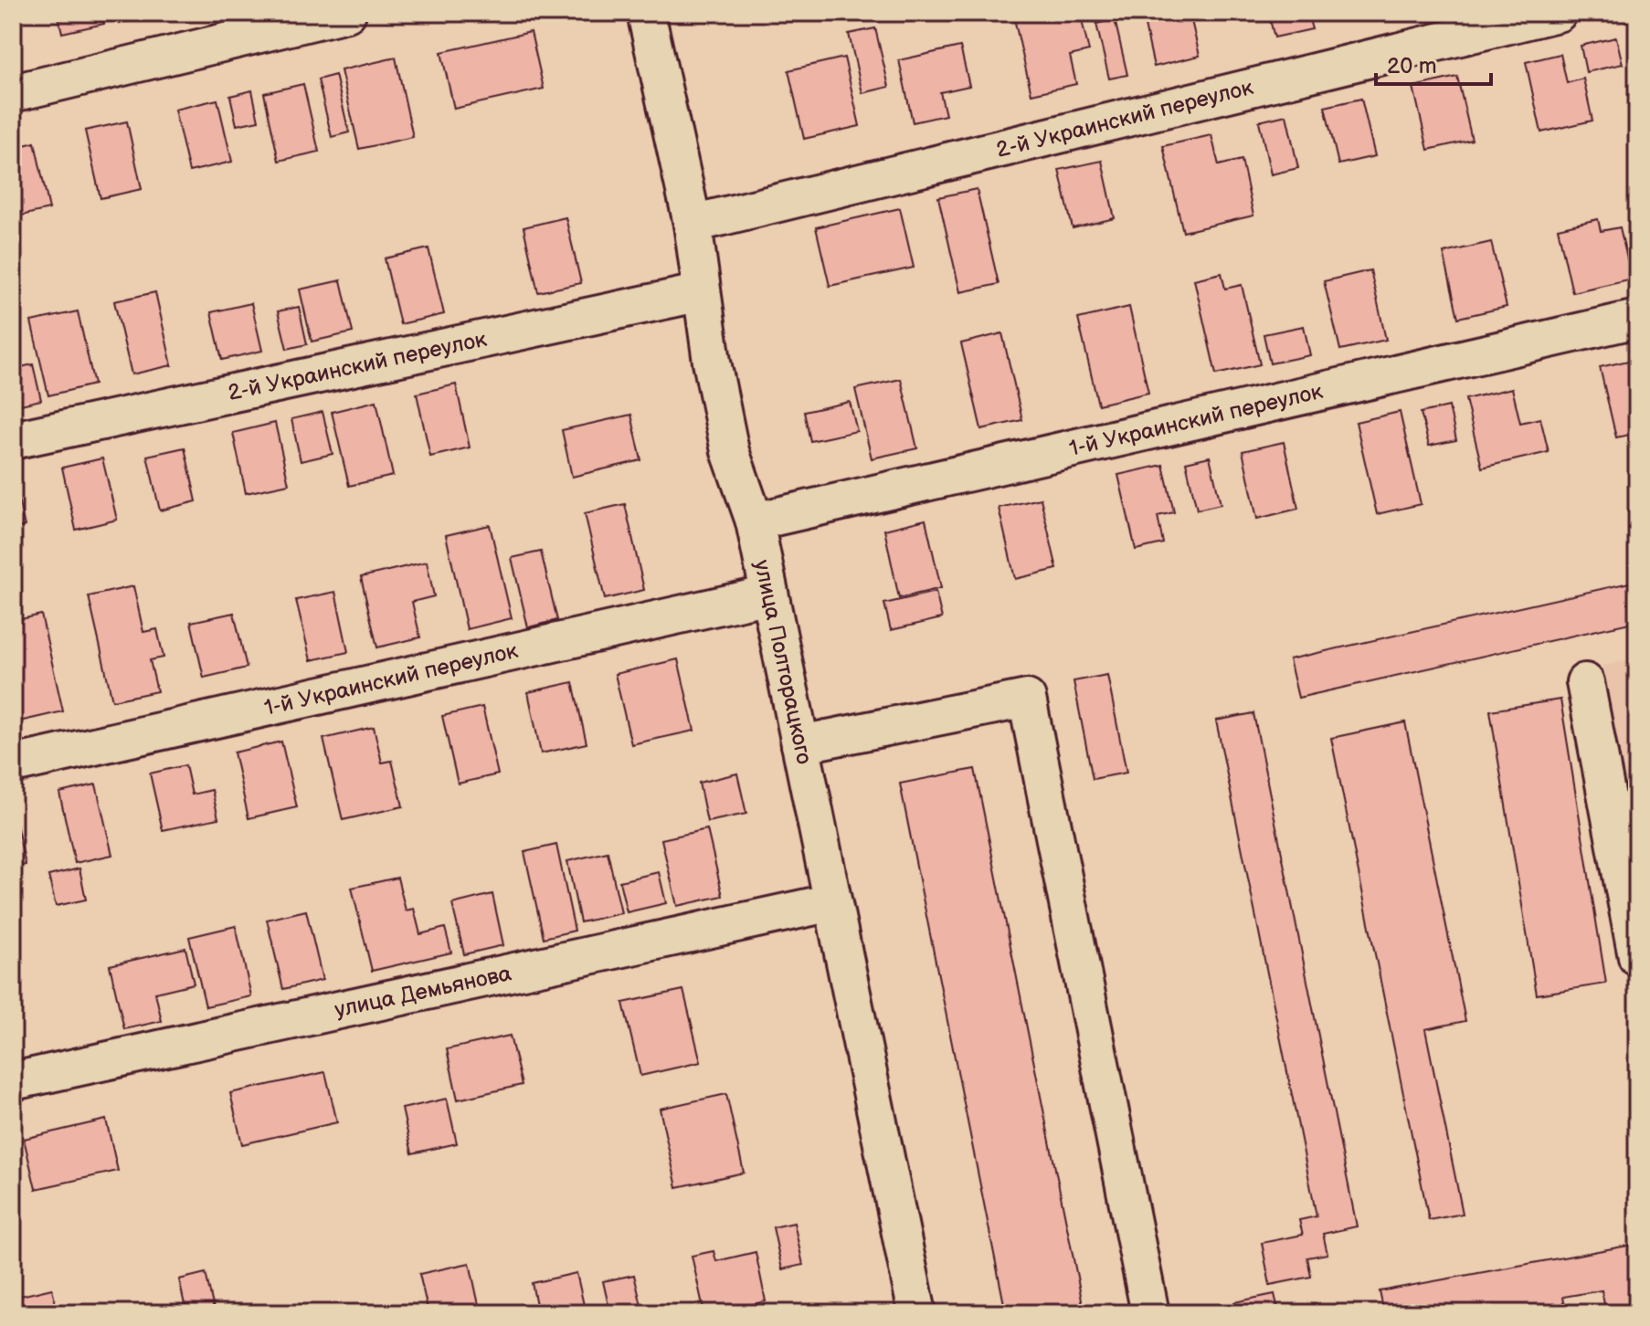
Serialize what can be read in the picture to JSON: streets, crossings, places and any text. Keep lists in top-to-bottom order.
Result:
{
  "streets": {
    "street": [
      "2-й Украинский переулок",
      "1-й Украинский переулок",
      "улица Полторацкого",
      "улица Демьянова"
    ]
  },
  "crossings": [
    ["2-й Украинский переулок", "улица Полторацкого"],
    ["1-й Украинский переулок", "улица Полторацкого"],
    ["улица Полторацкого", "улица Демьянова"]
  ],
  "scale_bar": "20 m"
}
